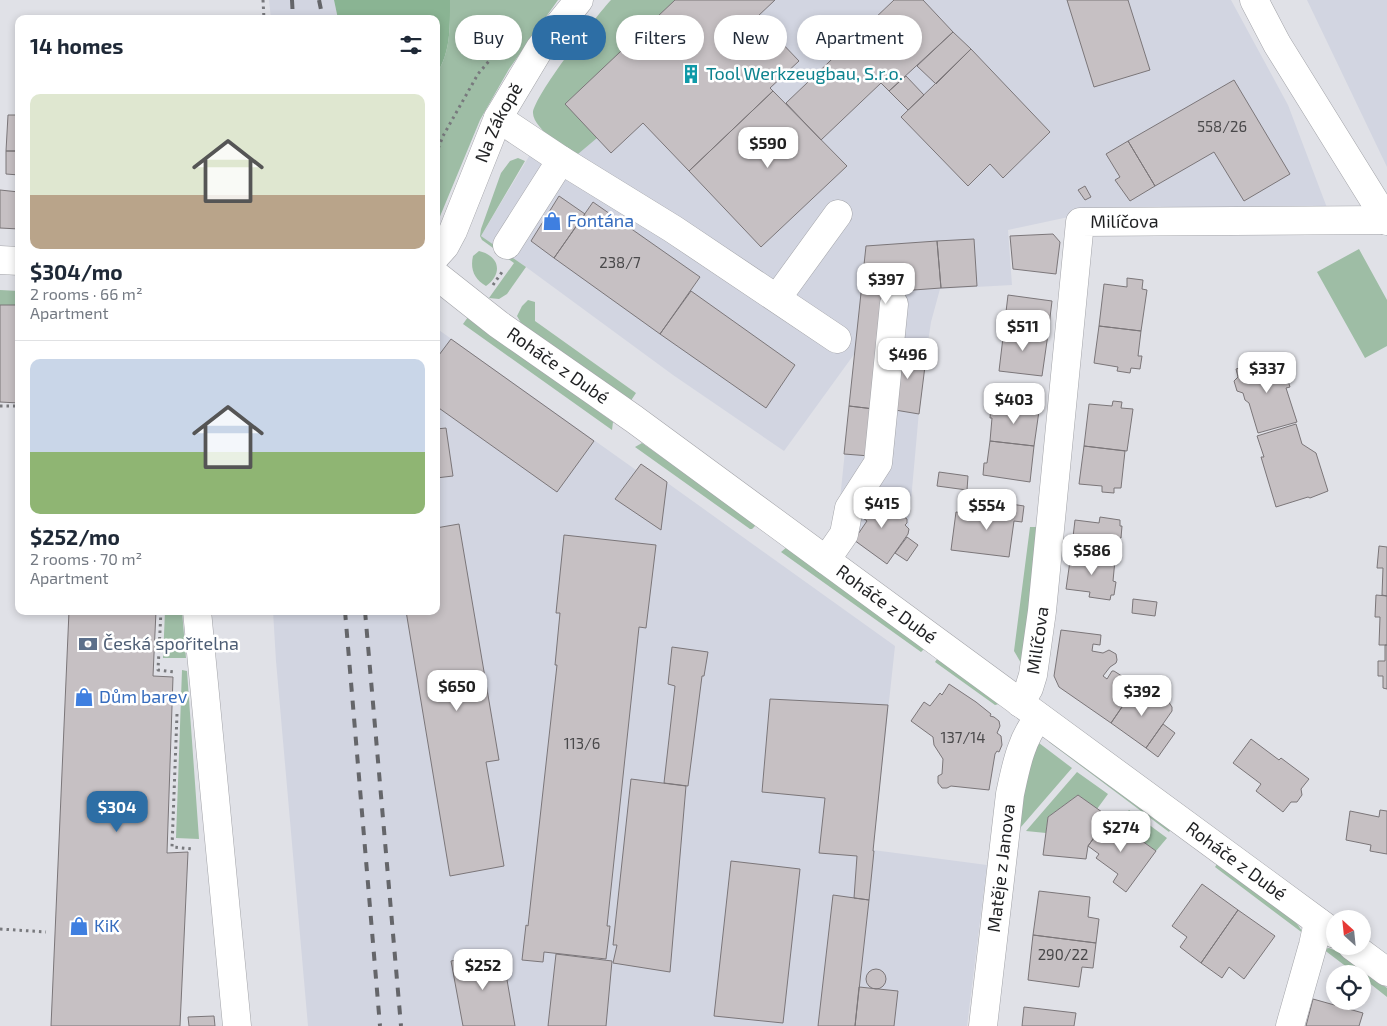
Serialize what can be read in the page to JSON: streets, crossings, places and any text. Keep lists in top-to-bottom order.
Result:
{
  "streets": {
    "street": [
      "Na Zákopě",
      "Milíčova",
      "Roháče z Dubé",
      "Matěje z Janova"
    ]
  },
  "crossings": [
    ["Milíčova", "Roháče z Dubé"],
    ["Milíčova", "Matěje z Janova"],
    ["Roháče z Dubé", "Matěje z Janova"]
  ],
  "places": {
    "building": ["Tool Werkzeugbau, S.r.o."],
    "shop": ["Fontána", "Dům barev", "KiK"],
    "bank": ["Česká spořitelna"]
  },
  "house_numbers": [
    "558/26",
    "238/7",
    "137/14",
    "113/6",
    "290/22"
  ],
  "north": "top left",
  "page": {
    "chip": [
      "Buy",
      "Rent",
      "Filters",
      "New",
      "Apartment"
    ],
    "heading": "14 homes",
    "list": [
      {
        "name": "$304/mo",
        "note": "2 rooms · 66 m² · Apartment"
      },
      {
        "name": "$252/mo",
        "note": "2 rooms · 70 m² · Apartment"
      }
    ],
    "price": [
      "$590",
      "$397",
      "$511",
      "$496",
      "$337",
      "$403",
      "$415",
      "$554",
      "$586",
      "$650",
      "$392",
      "$304",
      "$274",
      "$252"
    ]
  }
}
